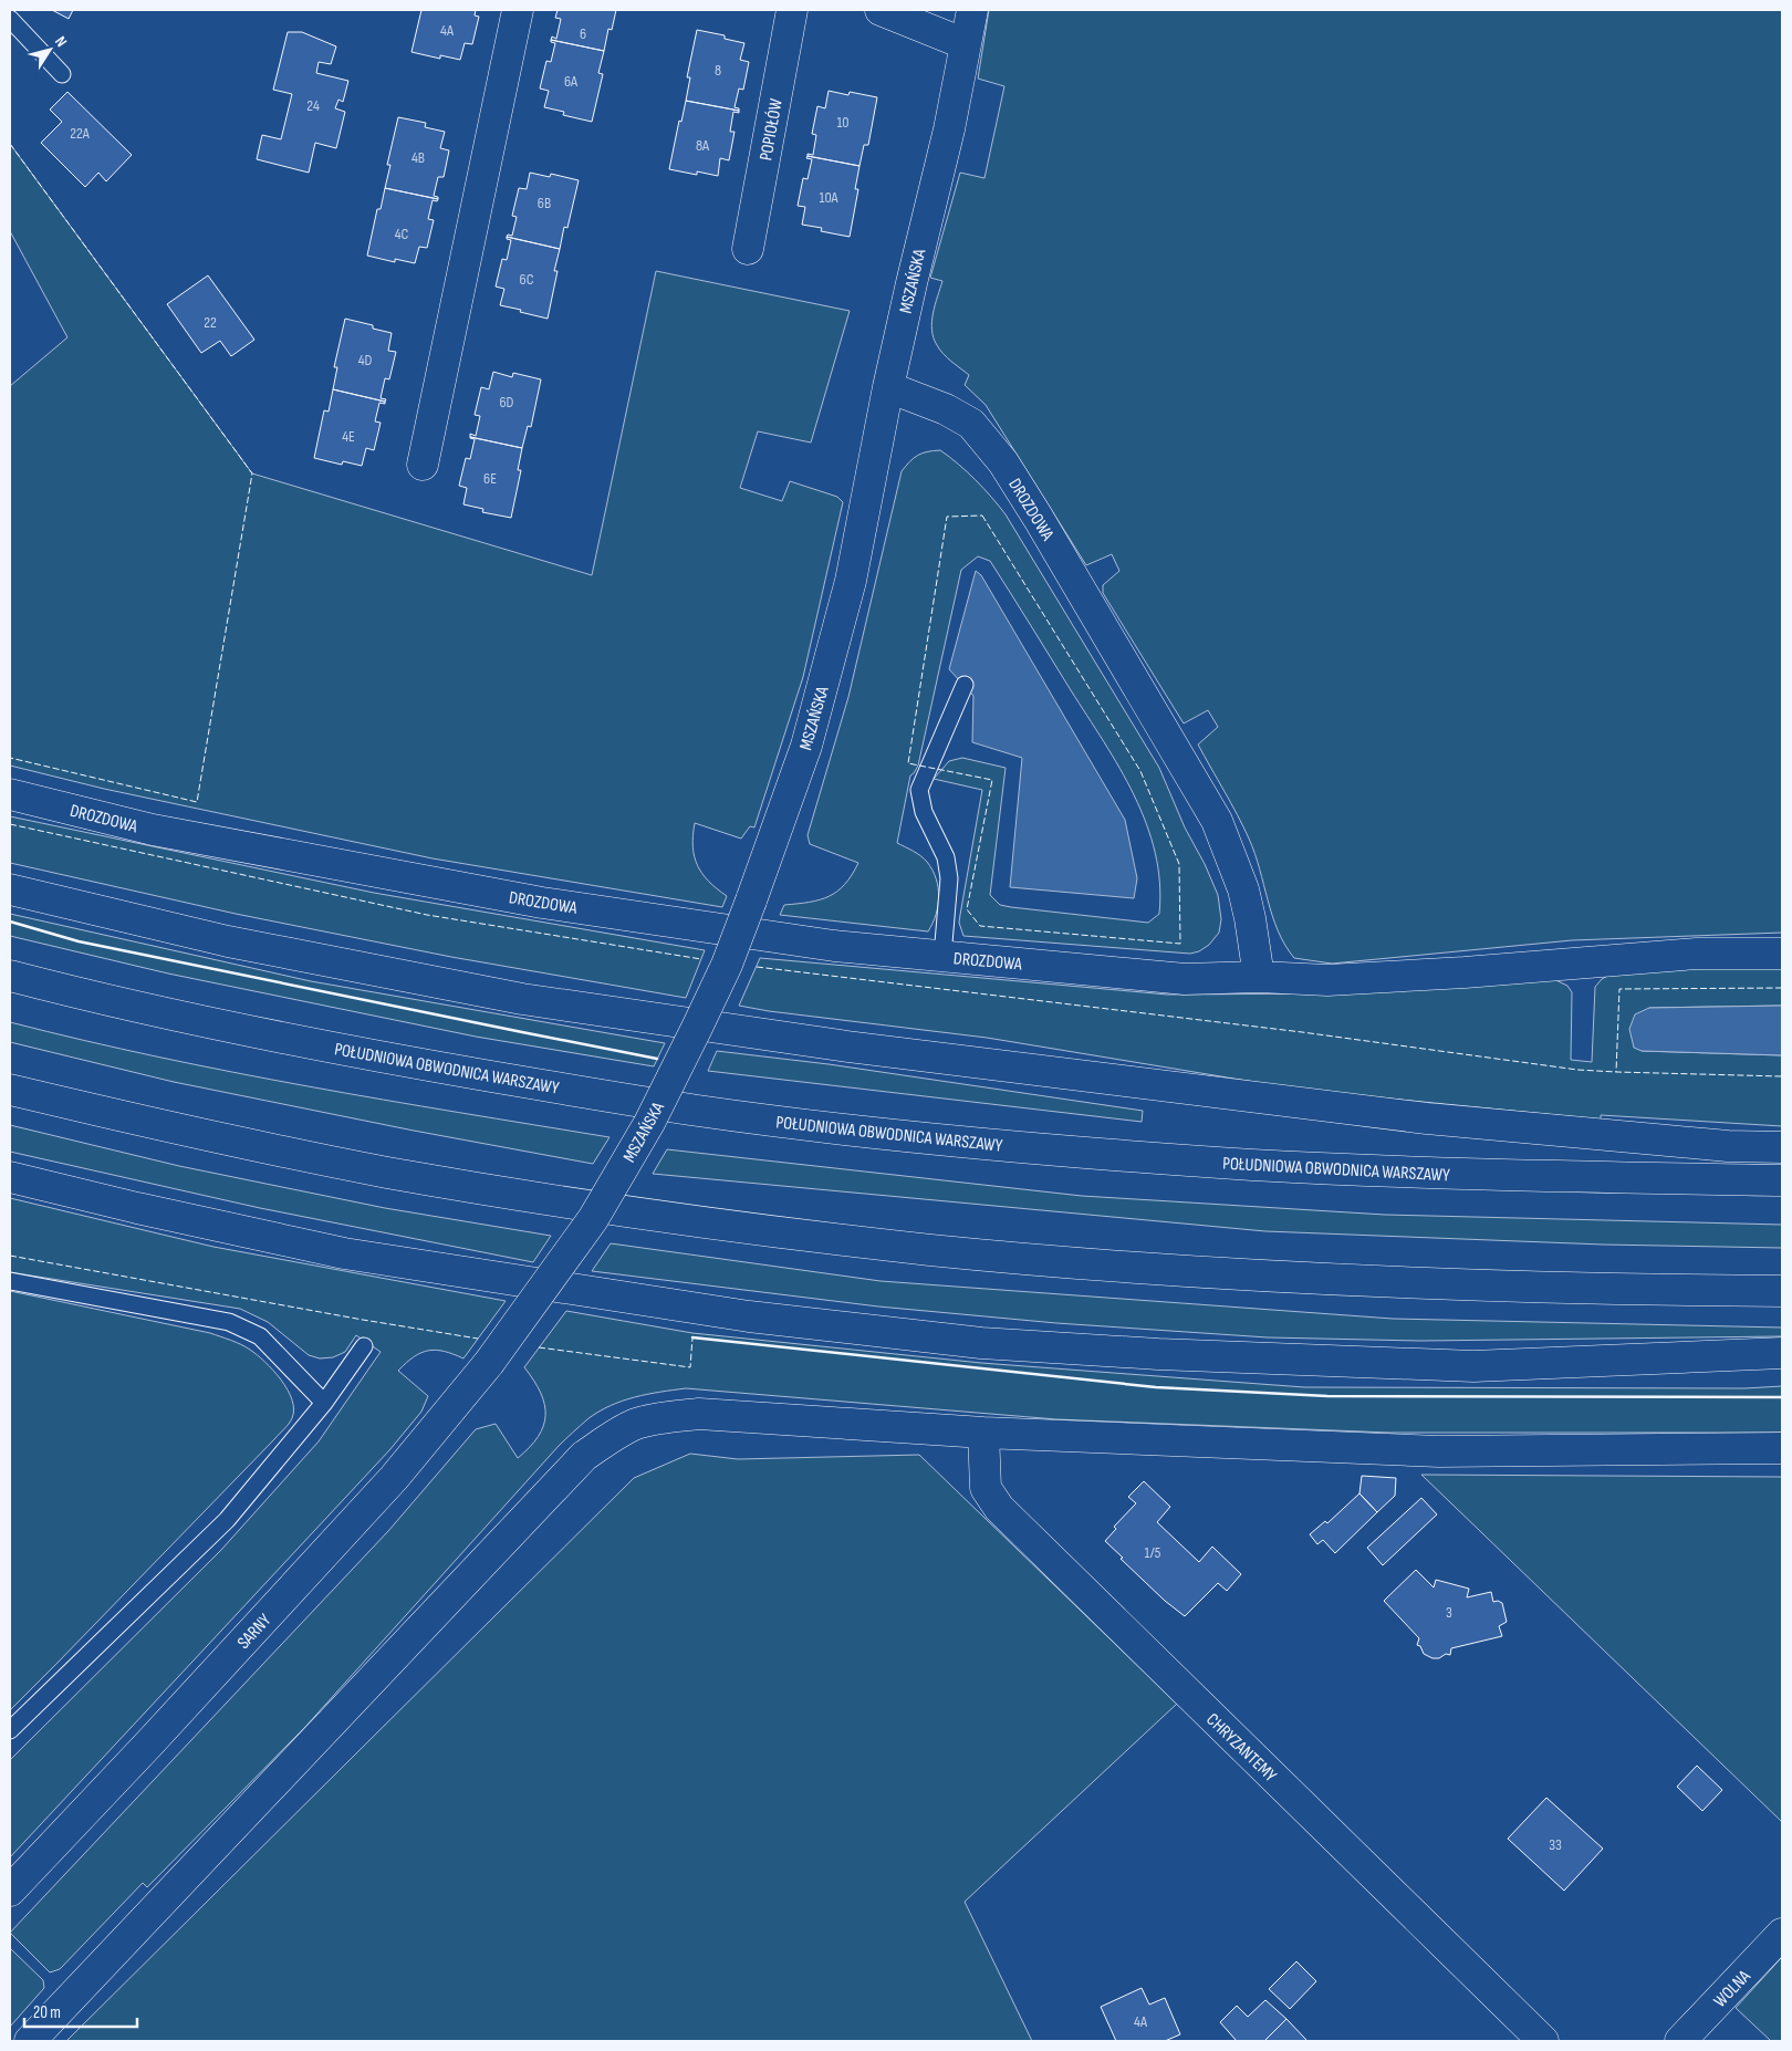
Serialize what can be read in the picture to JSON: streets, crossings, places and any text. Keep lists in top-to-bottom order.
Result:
{
  "streets": {
    "main road": [
      "POPIOŁÓW",
      "MSZAŃSKA",
      "DROZDOWA",
      "POŁUDNIOWA OBWODNICA WARSZAWY",
      "SARNY",
      "CHRYZANTEMY",
      "WOLNA"
    ]
  },
  "crossings": [
    ["MSZAŃSKA", "DROZDOWA"],
    ["MSZAŃSKA", "SARNY"]
  ],
  "house_numbers": [
    "4A",
    "6",
    "8",
    "6A",
    "24",
    "10",
    "22A",
    "8A",
    "4B",
    "10A",
    "6B",
    "4C",
    "6C",
    "22",
    "4D",
    "6D",
    "4E",
    "6E",
    "1/5",
    "3",
    "33",
    "4A"
  ],
  "scale_bar": "20 m",
  "north": "top right"
}
